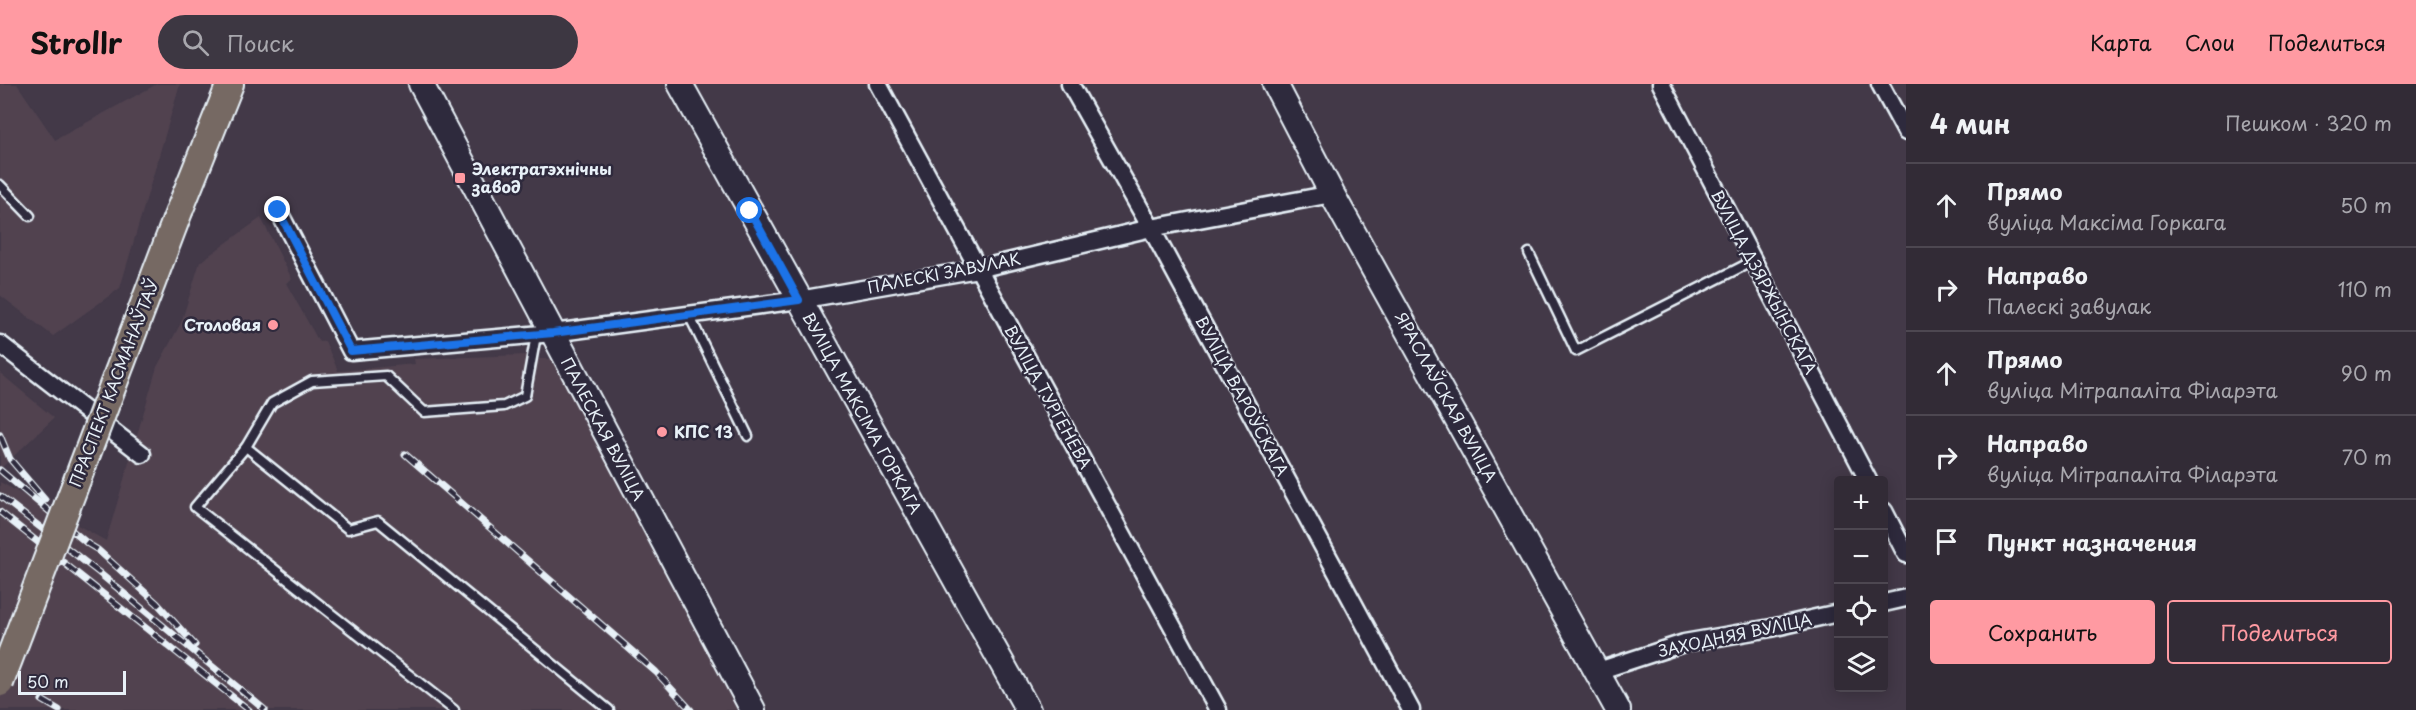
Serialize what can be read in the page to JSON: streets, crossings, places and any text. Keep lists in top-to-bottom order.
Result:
{
  "streets": {
    "main road": ["ПРАСПЕКТ КАСМАНАЎТАЎ"],
    "street": [
      "ПАЛЕСКІ ЗАВУЛАК",
      "ВУЛІЦА ДЗЯРЖЫНСКАГА",
      "ВУЛІЦА ВАРОЎСКАГА",
      "ВУЛІЦА ТУРГЕНЕВА",
      "ЯРАСЛАЎСКАЯ ВУЛІЦА",
      "ВУЛІЦА МАКСІМА ГОРКАГА",
      "ПАЛЕСКАЯ ВУЛІЦА",
      "ЗАХОДНЯЯ ВУЛІЦА"
    ]
  },
  "crossings": [
    ["ПАЛЕСКІ ЗАВУЛАК", "ВУЛІЦА ВАРОЎСКАГА"],
    ["ПАЛЕСКІ ЗАВУЛАК", "ВУЛІЦА ТУРГЕНЕВА"],
    ["ПАЛЕСКІ ЗАВУЛАК", "ЯРАСЛАЎСКАЯ ВУЛІЦА"],
    ["ПАЛЕСКІ ЗАВУЛАК", "ВУЛІЦА МАКСІМА ГОРКАГА"],
    ["ПАЛЕСКІ ЗАВУЛАК", "ПАЛЕСКАЯ ВУЛІЦА"],
    ["ЯРАСЛАЎСКАЯ ВУЛІЦА", "ЗАХОДНЯЯ ВУЛІЦА"]
  ],
  "places": {
    "transit": ["Электратэхнічны завод"],
    "other": ["Столовая", "КПС 13"]
  },
  "scale_bar": "50 m",
  "page": {
    "header": "Strollr",
    "search": "Поиск",
    "nav": ["Карта", "Слои", "Поделиться"],
    "heading": ["4 мин", "Пешком · 320 m"],
    "list": [
      ["Прямо", "вуліца Максіма Горкага", "50 m"],
      ["Направо", "Палескі завулак", "110 m"],
      ["Прямо", "вуліца Мітрапаліта Філарэта", "90 m"],
      ["Направо", "вуліца Мітрапаліта Філарэта", "70 m"],
      "Пункт назначения"
    ],
    "map_buttons": ["+", "−"],
    "buttons": ["Сохранить", "Поделиться"],
    "scale": "50 m"
  }
}
